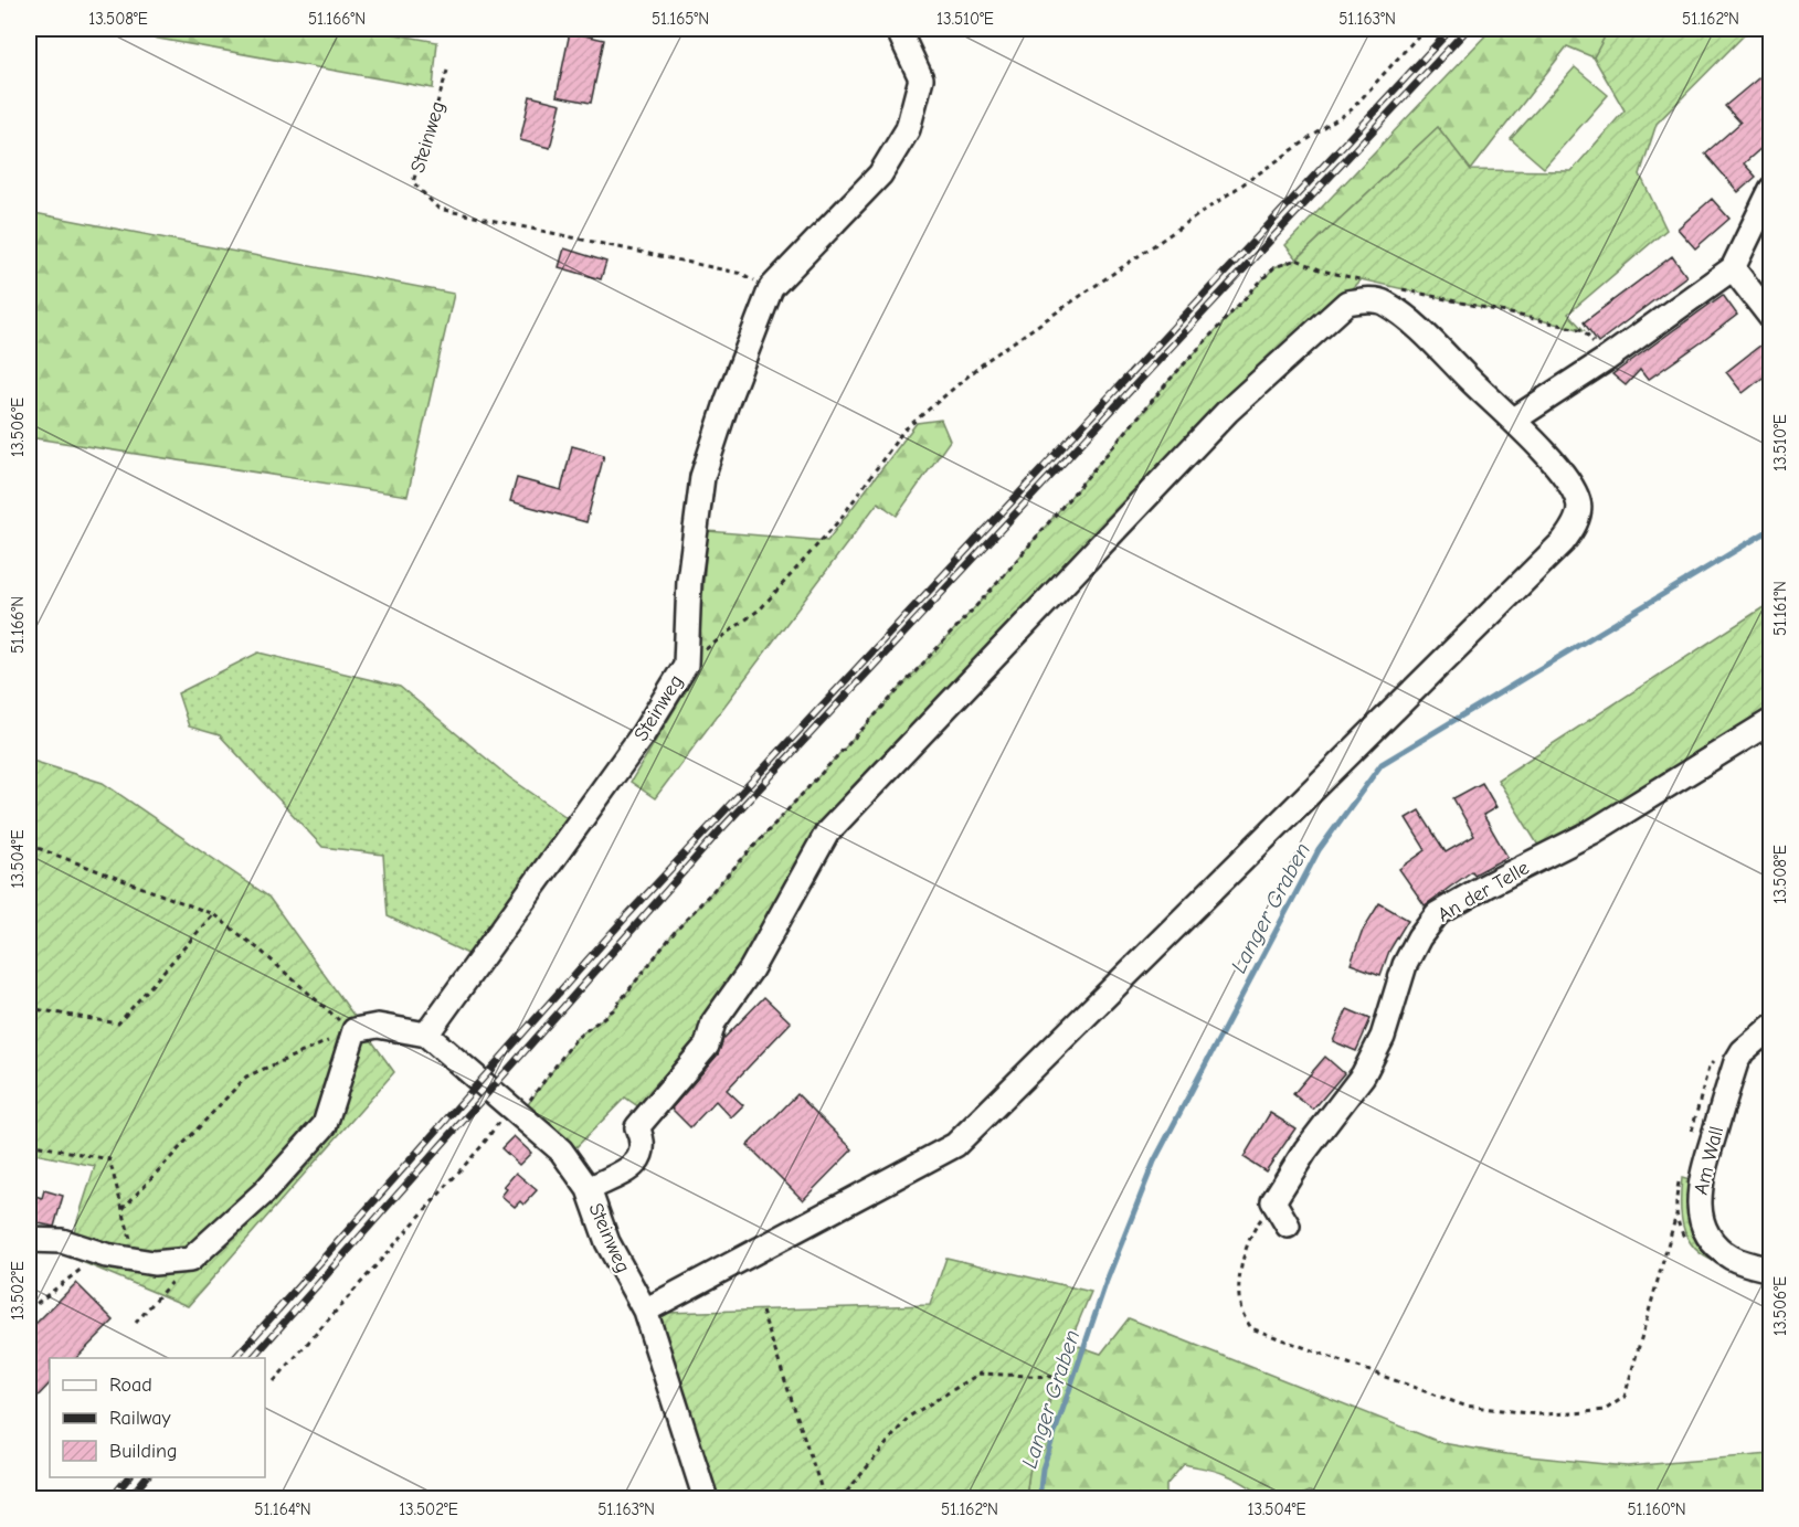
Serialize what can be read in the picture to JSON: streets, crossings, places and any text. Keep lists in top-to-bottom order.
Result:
{
  "streets": {
    "street": ["Steinweg", "An der Telle", "Am Wall"]
  },
  "water": ["Langer Graben"],
  "legend": ["Road", "Railway", "Building"],
  "coordinates": [
    "13.508°E",
    "51.166°N",
    "51.165°N",
    "13.510°E",
    "51.163°N",
    "51.162°N",
    "13.506°E",
    "51.161°N",
    "13.504°E",
    "13.502°E",
    "51.164°N",
    "51.160°N"
  ]
}
